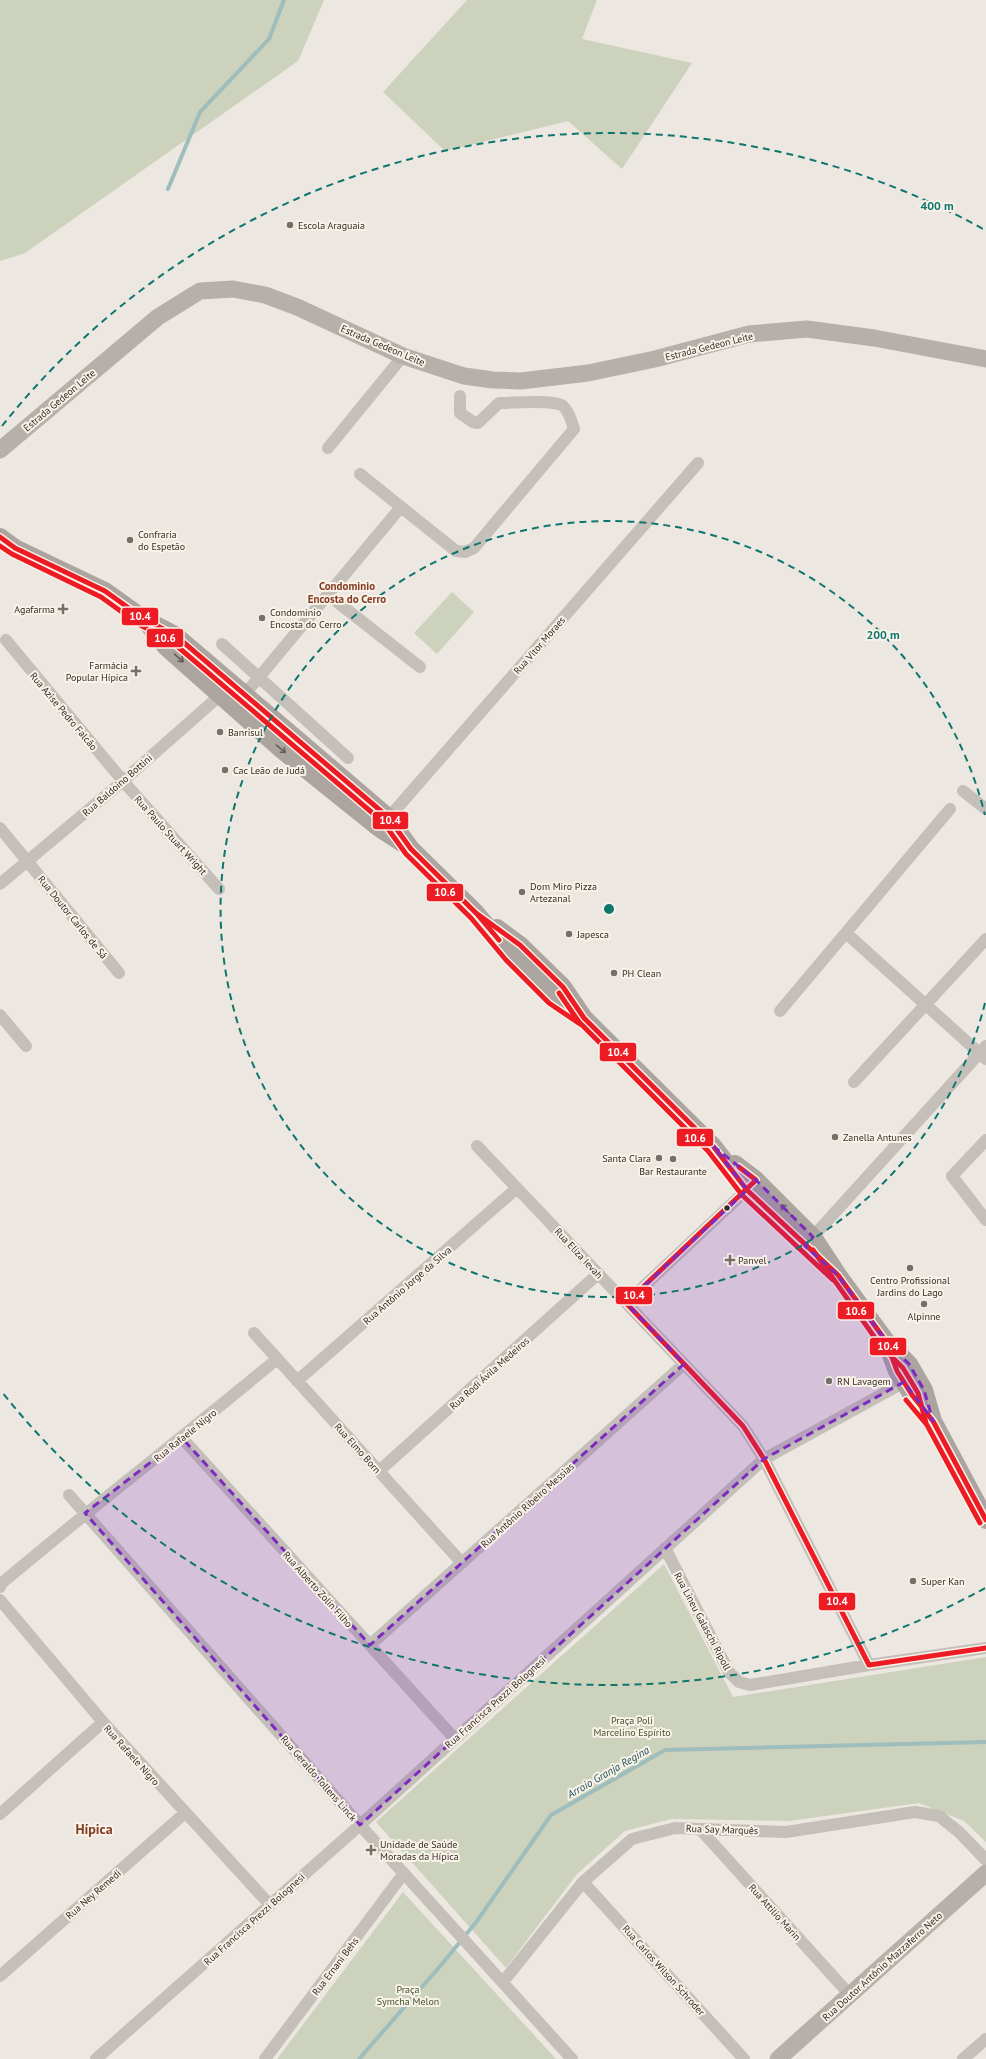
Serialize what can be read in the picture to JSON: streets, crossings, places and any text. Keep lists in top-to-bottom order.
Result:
{
  "streets": {
    "main road": ["Estrada Gedeon Leite", "Rua Doutor Antônio Mazzaferro Neto"],
    "street": [
      "Rua Vitor Moraes",
      "Rua Azise Pedro Falcão",
      "Rua Baldoino Bottini",
      "Rua Paulo Stuart Wright",
      "Rua Doutor Carlos de Sá",
      "Rua Eliza Ievah",
      "Rua Antônio Jorge da Silva",
      "Rua Rodi Ávila Medeiros",
      "Rua Rafaele Nigro",
      "Rua Elmo Born",
      "Rua Antônio Ribeiro Messias",
      "Rua Alberto Zolin Filho",
      "Rua Lineu Galaschi Ripoll",
      "Rua Francisca Prezzi Bolognesi",
      "Rua Geraldo Tollens Linck",
      "Rua Say Marquês",
      "Rua Ney Remedi",
      "Rua Attilio Marin",
      "Rua Ernani Behs",
      "Rua Carlos Wilson Schroder"
    ]
  },
  "crossings": [
    ["Rua Azise Pedro Falcão", "Rua Baldoino Bottini"],
    ["Rua Azise Pedro Falcão", "Rua Paulo Stuart Wright"],
    ["Rua Baldoino Bottini", "Rua Paulo Stuart Wright"],
    ["Rua Baldoino Bottini", "Rua Doutor Carlos de Sá"],
    ["Rua Eliza Ievah", "Rua Antônio Jorge da Silva"],
    ["Rua Eliza Ievah", "Rua Rodi Ávila Medeiros"],
    ["Rua Eliza Ievah", "Rua Antônio Ribeiro Messias"],
    ["Rua Eliza Ievah", "Rua Lineu Galaschi Ripoll"],
    ["Rua Eliza Ievah", "Rua Francisca Prezzi Bolognesi"],
    ["Rua Antônio Jorge da Silva", "Rua Elmo Born"],
    ["Rua Rodi Ávila Medeiros", "Rua Elmo Born"],
    ["Rua Rafaele Nigro", "Rua Elmo Born"],
    ["Rua Rafaele Nigro", "Rua Alberto Zolin Filho"],
    ["Rua Rafaele Nigro", "Rua Francisca Prezzi Bolognesi"],
    ["Rua Rafaele Nigro", "Rua Geraldo Tollens Linck"],
    ["Rua Rafaele Nigro", "Rua Ney Remedi"],
    ["Rua Elmo Born", "Rua Antônio Ribeiro Messias"],
    ["Rua Antônio Ribeiro Messias", "Rua Alberto Zolin Filho"],
    ["Rua Alberto Zolin Filho", "Rua Francisca Prezzi Bolognesi"],
    ["Rua Lineu Galaschi Ripoll", "Rua Francisca Prezzi Bolognesi"],
    ["Rua Francisca Prezzi Bolognesi", "Rua Geraldo Tollens Linck"],
    ["Rua Geraldo Tollens Linck", "Rua Say Marquês"],
    ["Rua Geraldo Tollens Linck", "Rua Ernani Behs"],
    ["Rua Say Marquês", "Rua Attilio Marin"],
    ["Rua Say Marquês", "Rua Carlos Wilson Schroder"],
    ["Rua Attilio Marin", "Rua Doutor Antônio Mazzaferro Neto"]
  ],
  "districts": ["Condominio Encosta do Cerro", "Hípica"],
  "water": ["Arroio Granja Regina"],
  "parks": ["Praça Poli Marcelino Espírito", "Praça Symcha Melon"],
  "places": {
    "other": [
      "Escola Araguaia",
      "Confraria do Espetão",
      "Condominio Encosta do Cerro",
      "Banrisul",
      "Cac Leão de Judá",
      "Dom Miro Pizza Artezanal",
      "Japesca",
      "PH Clean",
      "Zanella Antunes",
      "Santa Clara",
      "Bar Restaurante",
      "Centro Profissional Jardins do Lago",
      "Alpinne",
      "RN Lavagem",
      "Super Kan"
    ],
    "health": [
      "Agafarma",
      "Farmácia Popular Hípica",
      "Panvel",
      "Unidade de Saúde Moradas da Hípica"
    ]
  },
  "lines": ["transit line 10.4", "transit line 10.6"],
  "rings": ["400 m", "200 m"]
}
